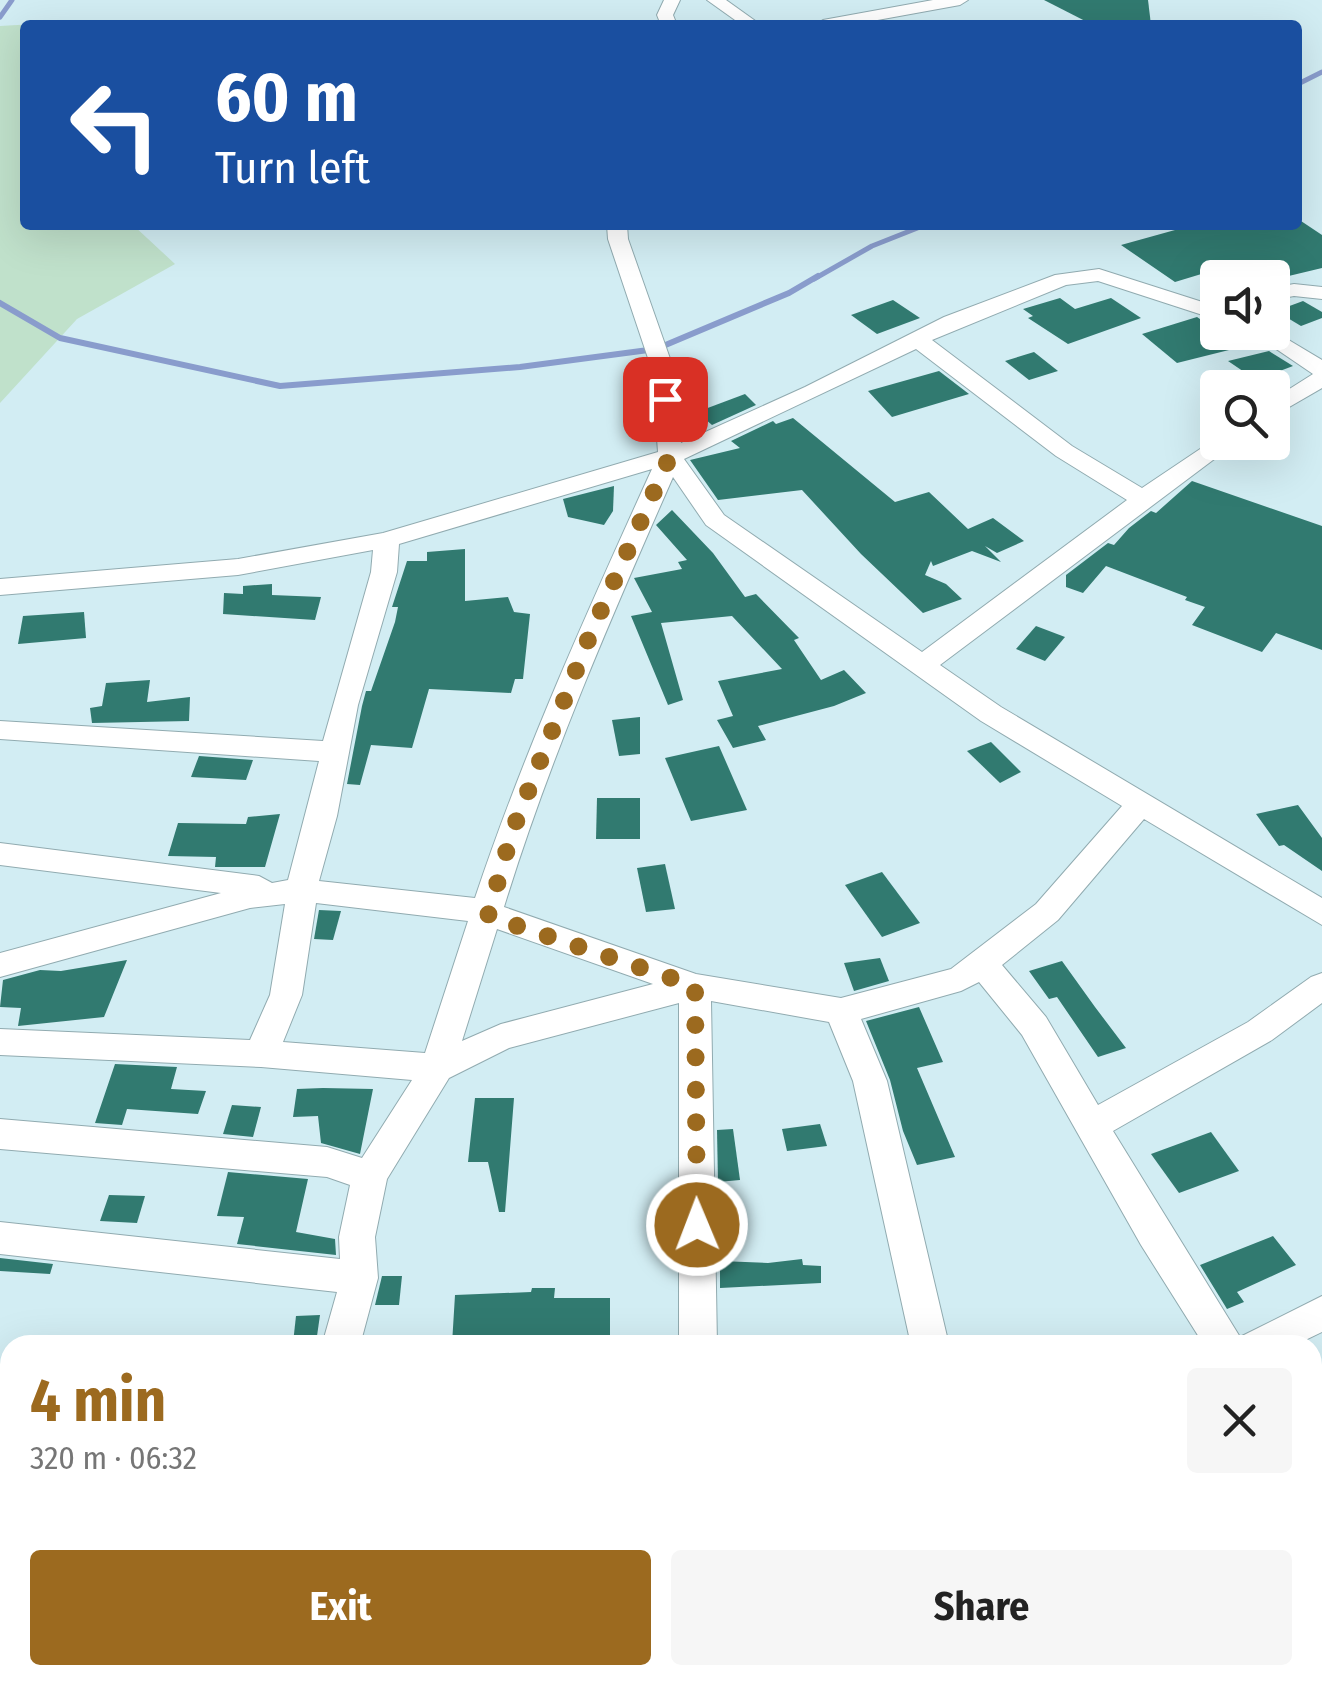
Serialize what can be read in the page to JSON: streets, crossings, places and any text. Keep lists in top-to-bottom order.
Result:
{
  "page": {
    "turn": ["60 m", "Turn left"],
    "heading": ["4 min", "320 m · 06:32"],
    "buttons": ["Exit", "Share"]
  }
}
